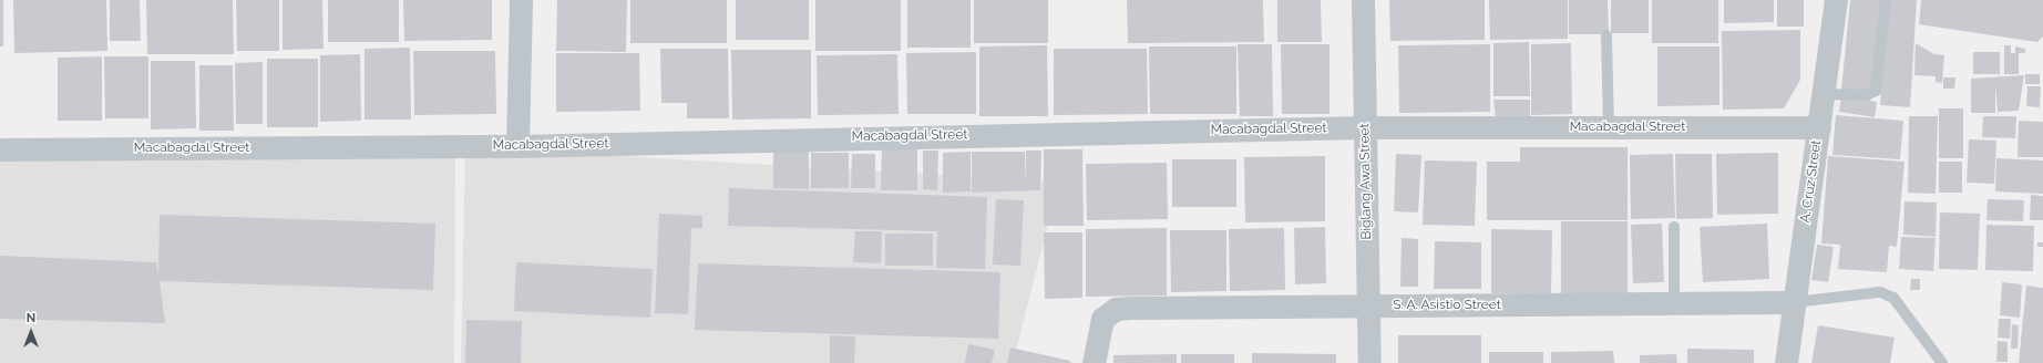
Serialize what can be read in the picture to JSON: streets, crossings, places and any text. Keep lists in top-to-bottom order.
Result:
{
  "streets": {
    "street": [
      "Macabagdal Street",
      "Biglang Awa Street",
      "A. Cruz Street",
      "S. A. Asistio Street"
    ]
  },
  "crossings": [
    ["Macabagdal Street", "Biglang Awa Street"],
    ["Macabagdal Street", "A. Cruz Street"],
    ["Biglang Awa Street", "S. A. Asistio Street"],
    ["A. Cruz Street", "S. A. Asistio Street"]
  ],
  "north": "top"
}
